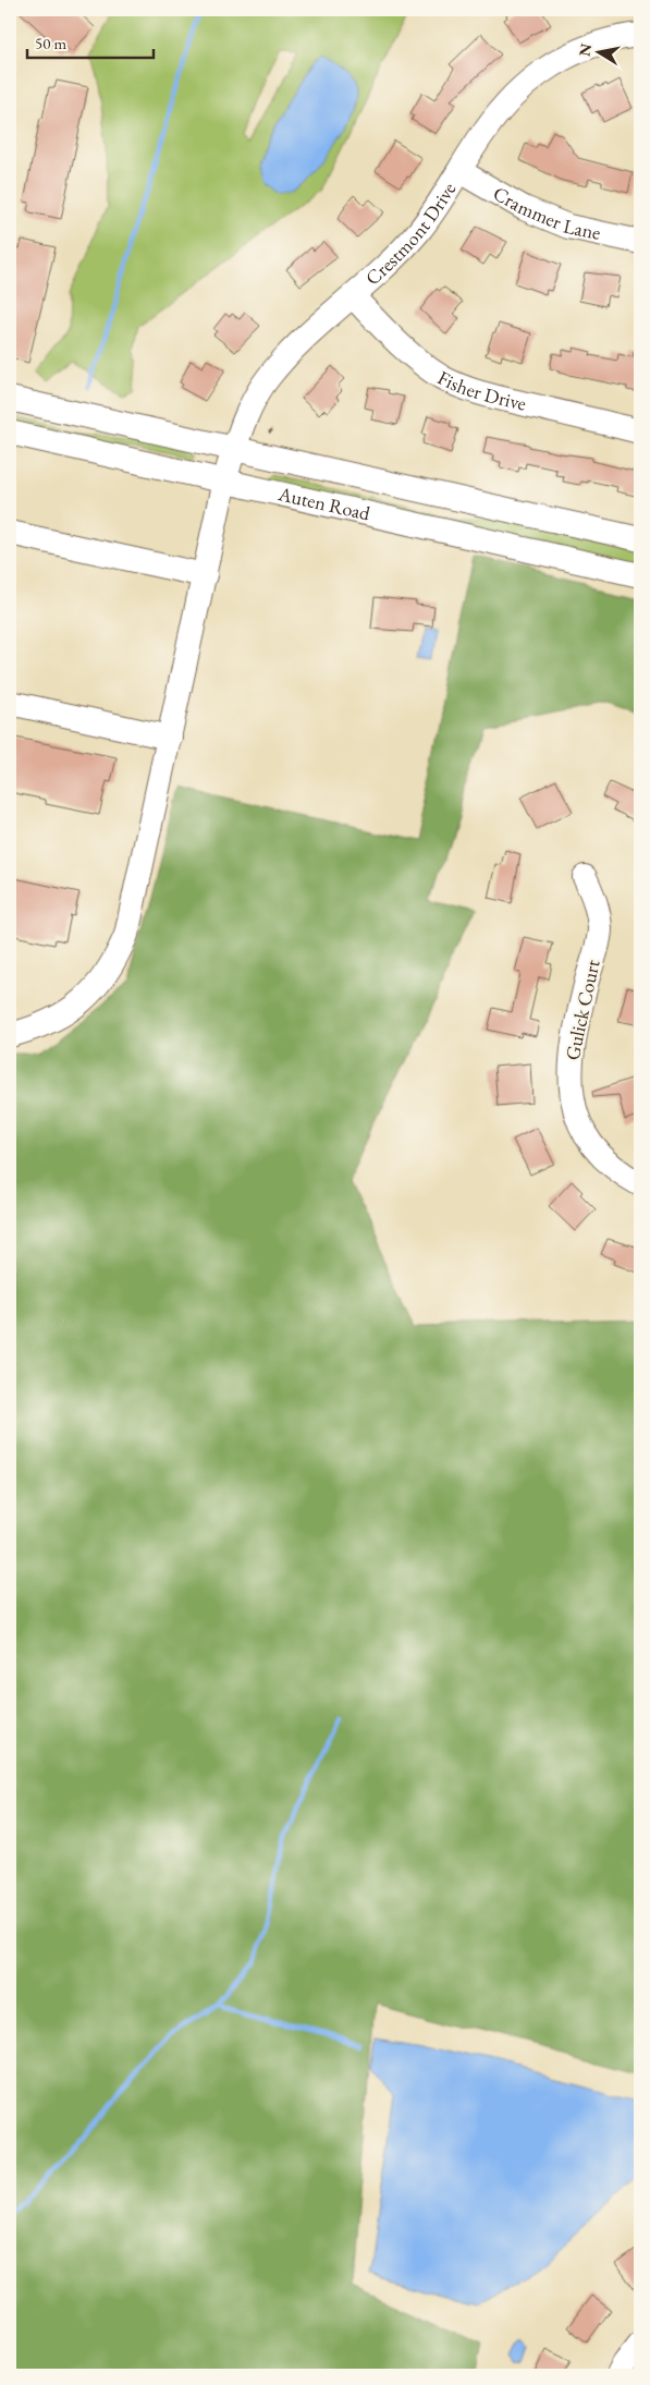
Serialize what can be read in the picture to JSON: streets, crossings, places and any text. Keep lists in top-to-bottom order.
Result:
{
  "streets": {
    "street": [
      "Crammer Lane",
      "Crestmont Drive",
      "Fisher Drive",
      "Auten Road",
      "Gulick Court"
    ]
  },
  "crossings": [
    ["Crammer Lane", "Crestmont Drive"],
    ["Crestmont Drive", "Fisher Drive"],
    ["Crestmont Drive", "Auten Road"]
  ],
  "scale_bar": "50 m",
  "north": "left"
}
